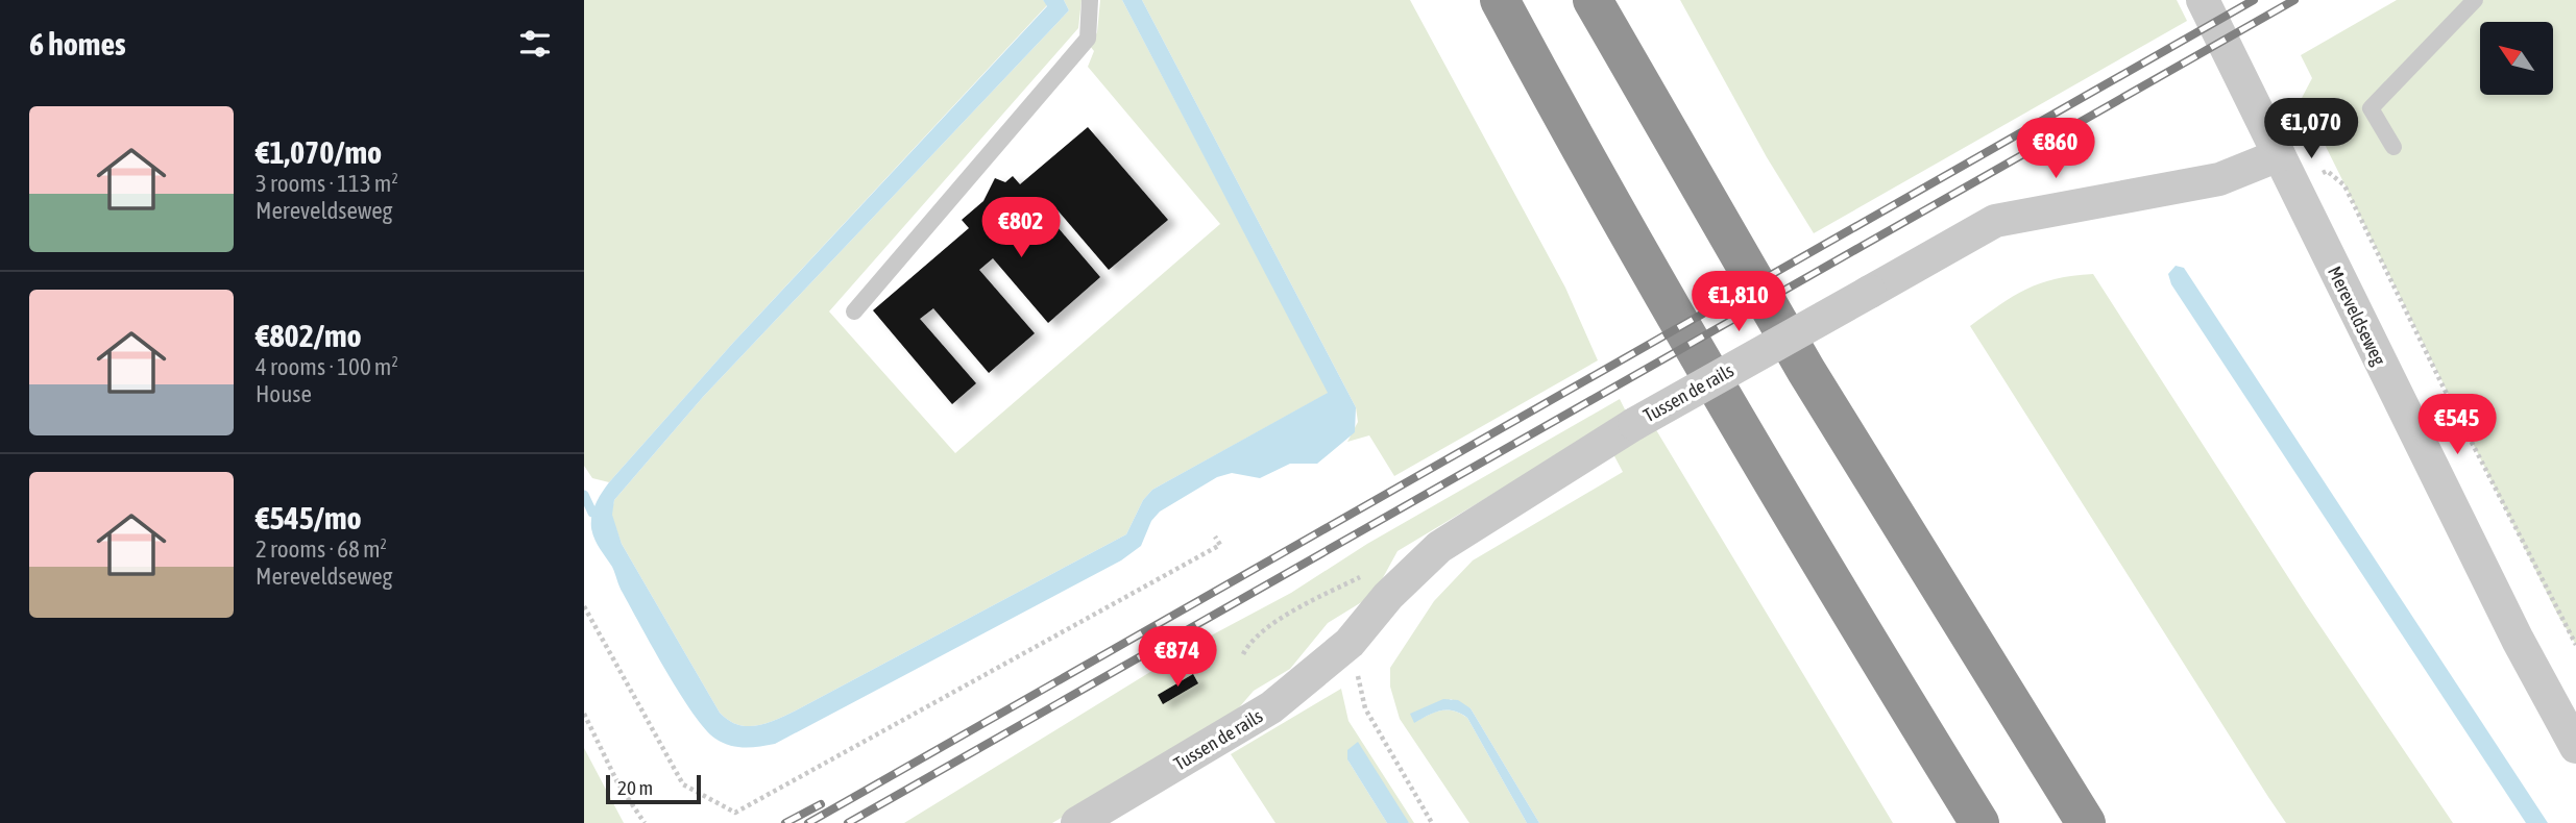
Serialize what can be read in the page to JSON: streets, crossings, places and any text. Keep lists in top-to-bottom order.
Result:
{
  "streets": {
    "street": ["Mereveldseweg", "Tussen de rails"]
  },
  "crossings": [
    ["Mereveldseweg", "Tussen de rails"]
  ],
  "scale_bar": "20 m",
  "north": "top left",
  "page": {
    "heading": "6 homes",
    "list": [
      {
        "name": "€1,070/mo",
        "note": "3 rooms · 113 m² · Mereveldseweg"
      },
      {
        "name": "€802/mo",
        "note": "4 rooms · 100 m² · House"
      },
      {
        "name": "€545/mo",
        "note": "2 rooms · 68 m² · Mereveldseweg"
      }
    ],
    "price": [
      "€1,070",
      "€860",
      "€802",
      "€1,810",
      "€545",
      "€874"
    ],
    "scale": "20 m"
  }
}
